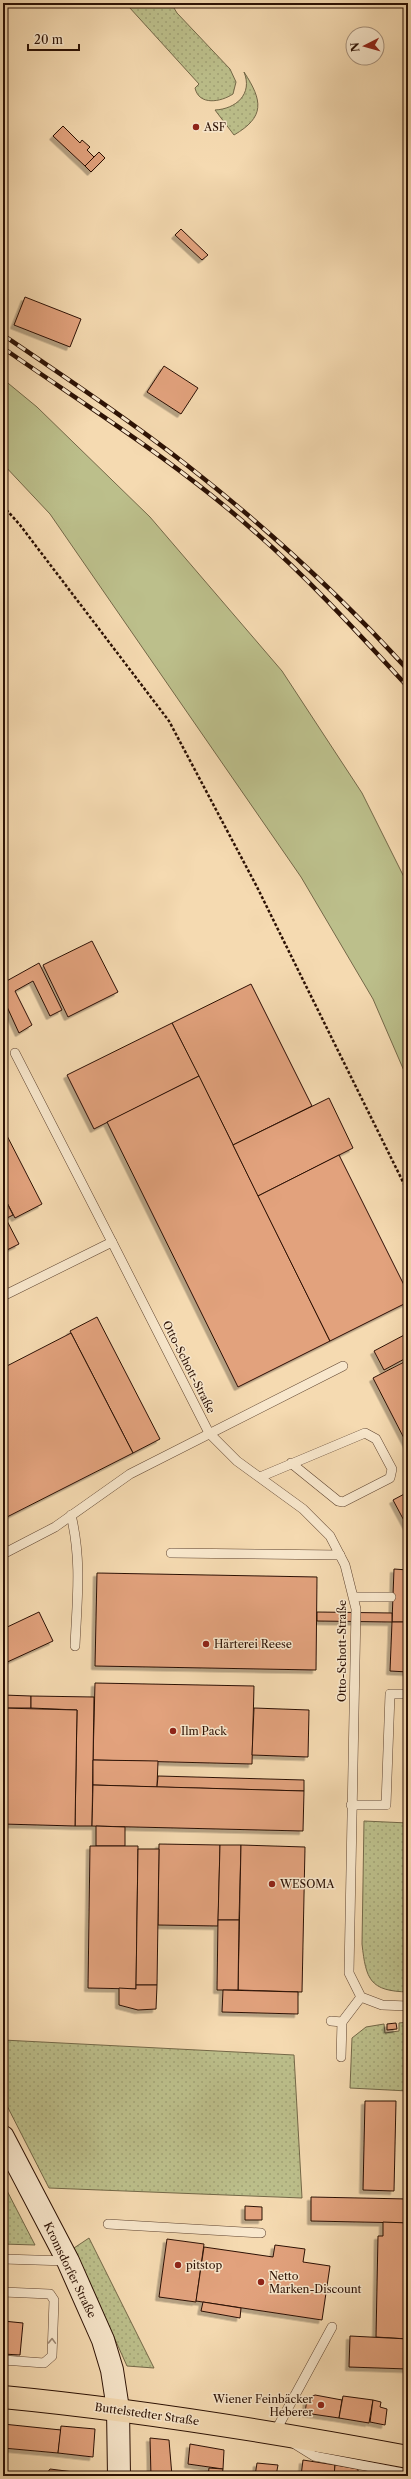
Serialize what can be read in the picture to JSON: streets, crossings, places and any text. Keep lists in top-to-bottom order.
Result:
{
  "streets": {
    "main road": ["Buttelstedter Straße"],
    "street": ["Kromsdorfer Straße"],
    "lane": ["Otto-Schott-Straße"]
  },
  "crossings": [
    ["Kromsdorfer Straße", "Buttelstedter Straße"]
  ],
  "places": [
    "ASF",
    "Härterei Reese",
    "Ilm Pack",
    "WESOMA",
    "pitstop",
    "Netto Marken-Discount",
    "Wiener Feinbäcker Heberer"
  ],
  "scale_bar": "20 m",
  "north": "left"
}
